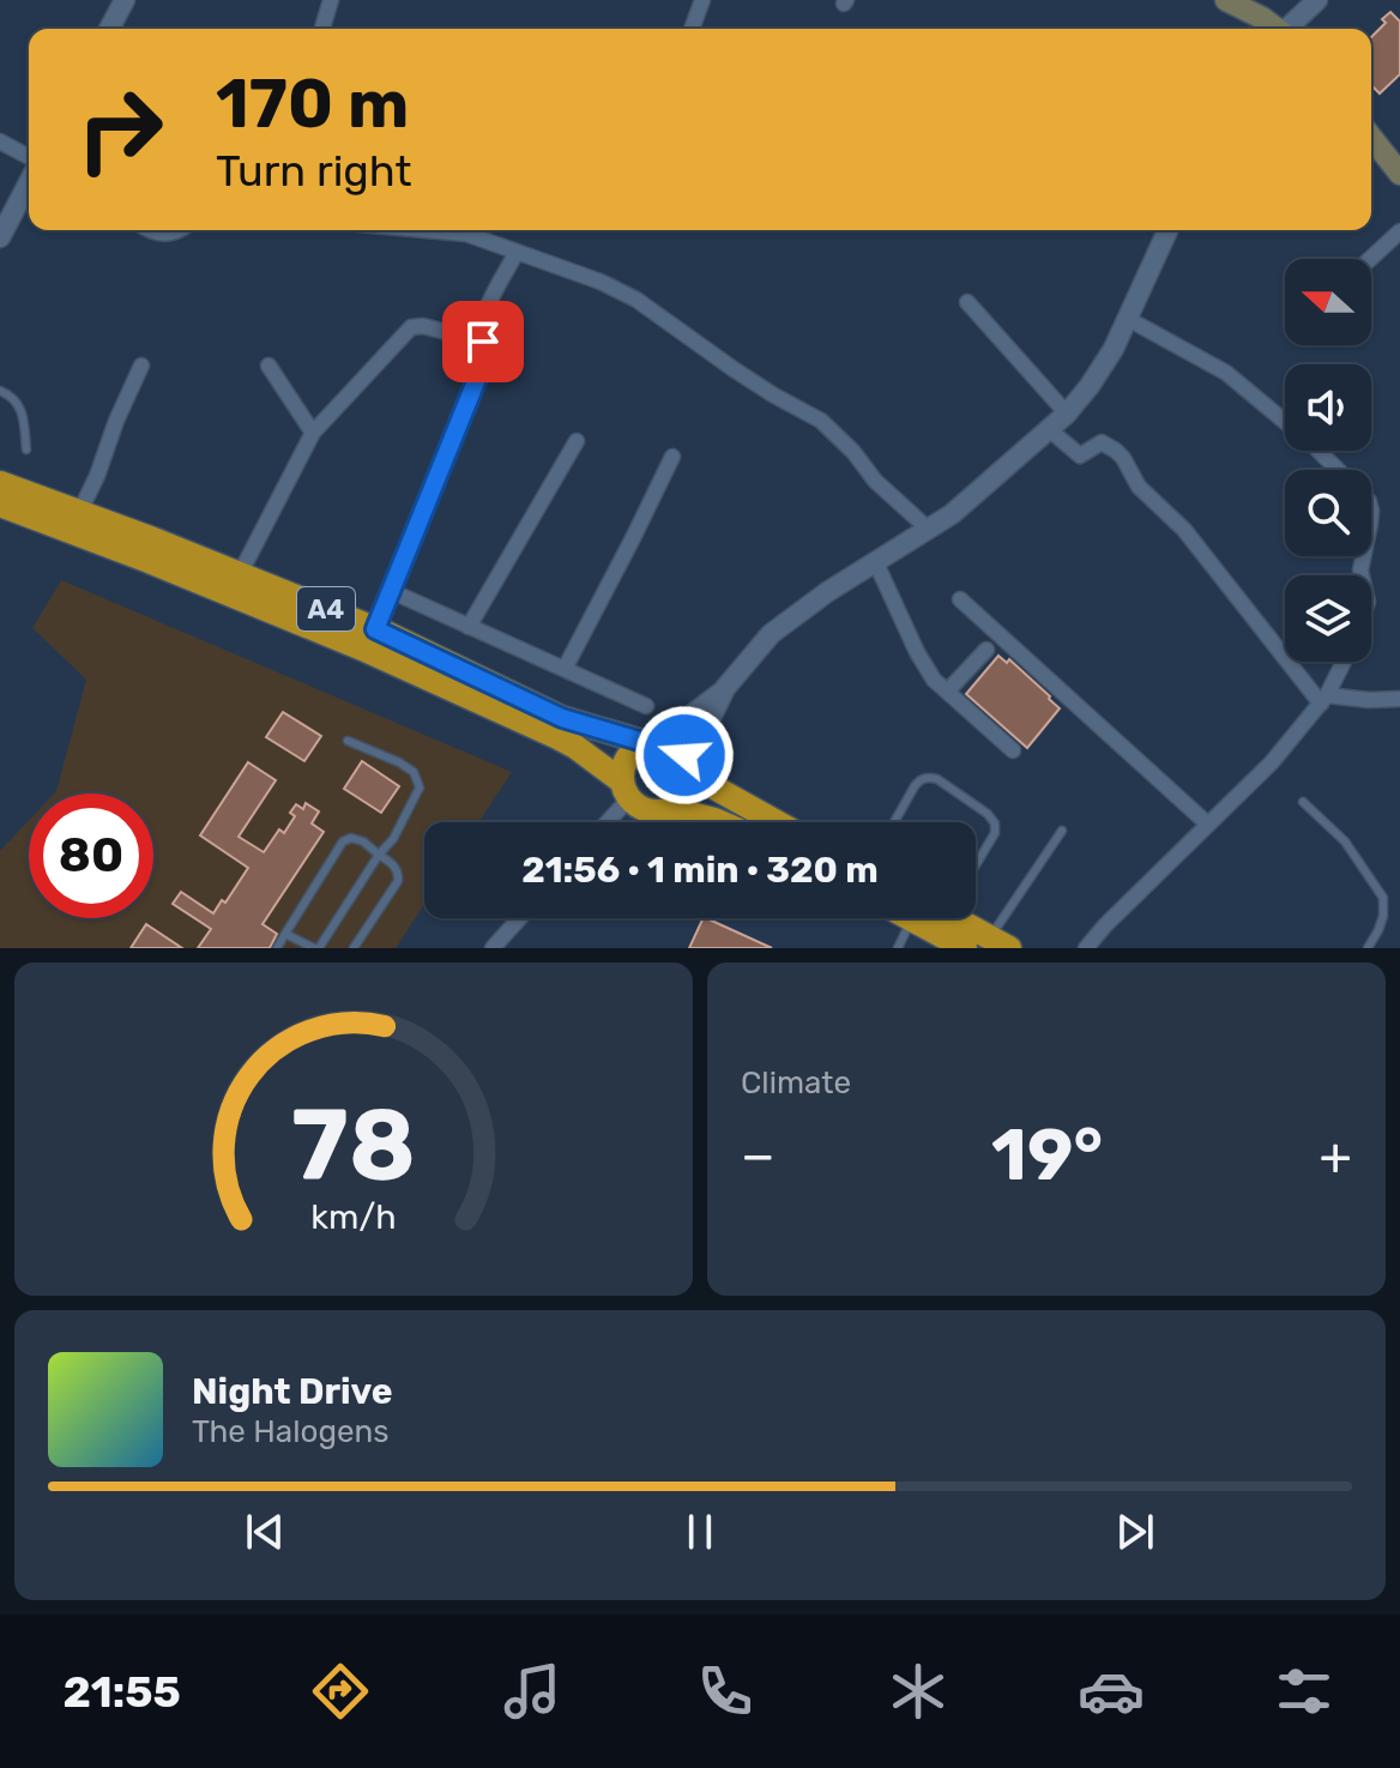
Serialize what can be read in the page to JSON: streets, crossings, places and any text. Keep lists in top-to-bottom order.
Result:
{
  "streets": {
    "highway": ["A4"]
  },
  "north": "left",
  "page": {
    "turn": ["170 m", "Turn right"],
    "limit": "80",
    "trip": "21:56 · 1 min · 320 m",
    "tile": "Climate",
    "heat": ["−", "19°", "+"],
    "song": ["Night Drive", "The Halogens"],
    "tabs": "21:55",
    "gauge": ["78", "km/h"]
  }
}
